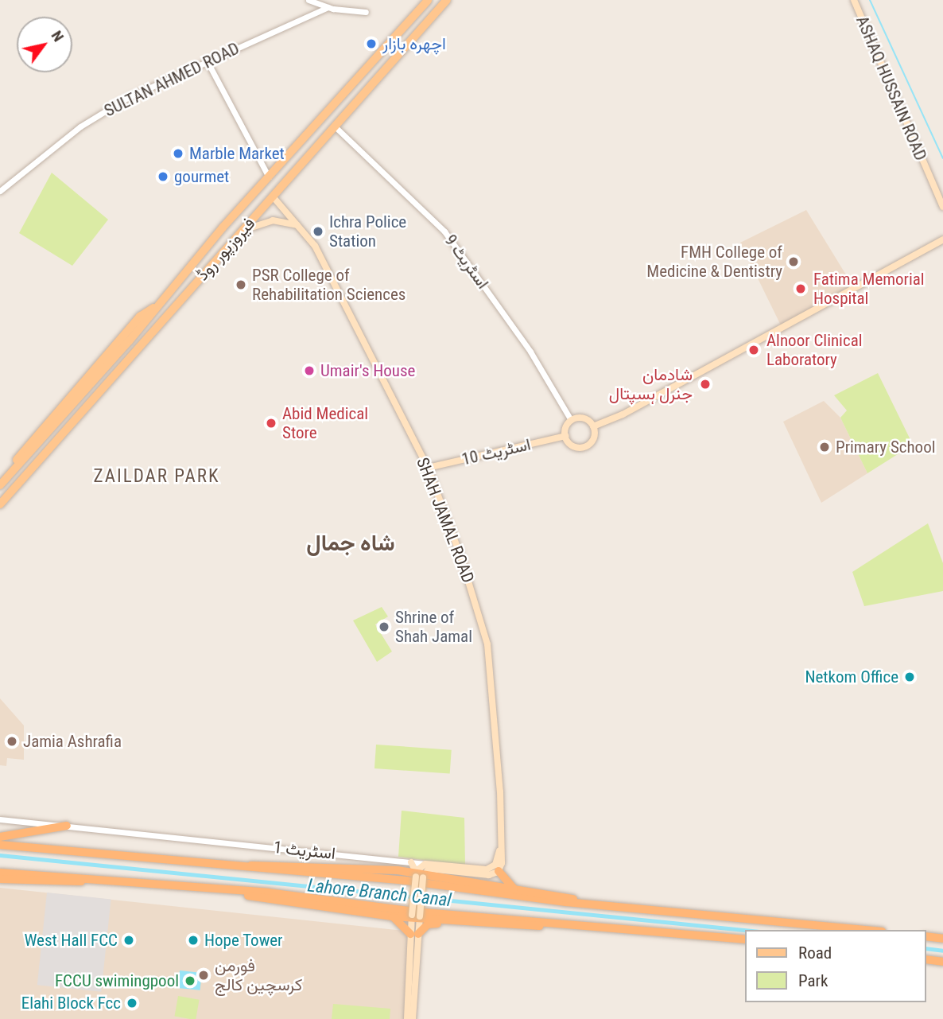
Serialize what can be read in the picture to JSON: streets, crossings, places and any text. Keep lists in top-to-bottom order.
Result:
{
  "streets": {
    "main road": [
      "ASHAQ HUSSAIN ROAD",
      "فیروزپور روڈ",
      "اسٹریٹ 10",
      "SHAH JAMAL ROAD"
    ],
    "street": ["SULTAN AHMED ROAD", "اسٹریٹ 9", "اسٹریٹ 1"]
  },
  "crossings": [
    ["فیروزپور روڈ", "اسٹریٹ 9"],
    ["فیروزپور روڈ", "SHAH JAMAL ROAD"],
    ["اسٹریٹ 9", "اسٹریٹ 10"],
    ["اسٹریٹ 10", "SHAH JAMAL ROAD"]
  ],
  "districts": ["ZAILDAR PARK", "شاہ جمال"],
  "water": ["Lahore Branch Canal"],
  "places": [
    "اچھرہ بازار",
    "Marble Market",
    "gourmet",
    "Ichra Police Station",
    "FMH College of Medicine & Dentistry",
    "PSR College of Rehabilitation Sciences",
    "Fatima Memorial Hospital",
    "Alnoor Clinical Laboratory",
    "Umair's House",
    "شادمان جنرل ہسپتال",
    "Abid Medical Store",
    "Primary School",
    "Shrine of Shah Jamal",
    "Netkom Office",
    "Jamia Ashrafia",
    "West Hall FCC",
    "Hope Tower",
    "فورمن کرسچین کالج",
    "FCCU swimingpool",
    "Elahi Block Fcc"
  ],
  "legend": ["Road", "Park"],
  "north": "top right"
}
